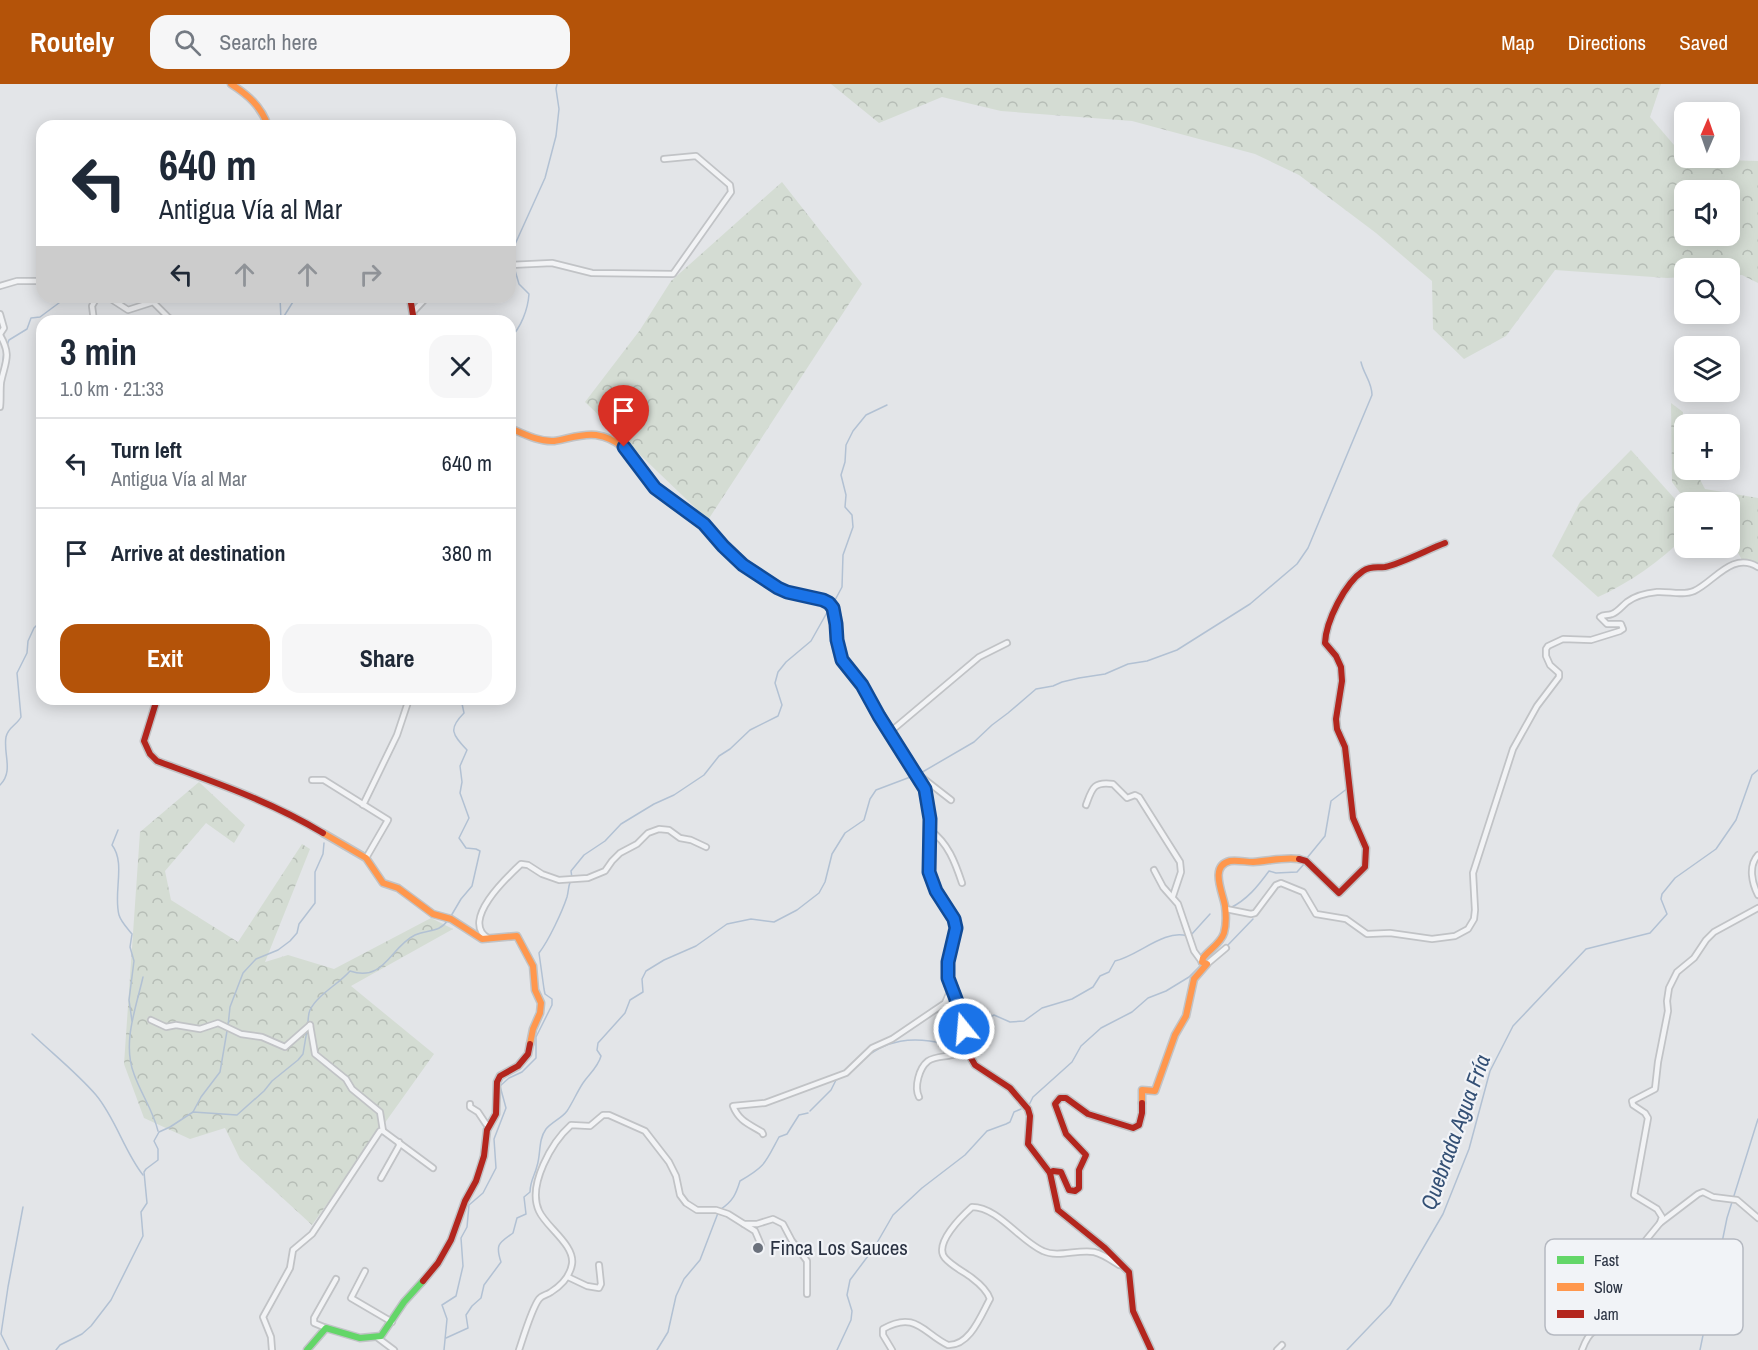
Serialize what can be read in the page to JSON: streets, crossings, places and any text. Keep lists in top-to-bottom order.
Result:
{
  "water": ["Quebrada Agua Fría"],
  "places": ["Finca Los Sauces"],
  "legend": ["Fast", "Slow", "Jam"],
  "north": "top",
  "page": {
    "header": "Routely",
    "search": "Search here",
    "nav": ["Map", "Directions", "Saved"],
    "map_buttons": ["+", "−"],
    "turn": ["640 m", "Antigua Vía al Mar"],
    "heading": ["3 min", "1.0 km · 21:33"],
    "list": [
      {
        "name": "Turn left",
        "note": "Antigua Vía al Mar",
        "value": "640 m"
      },
      {
        "name": "Arrive at destination",
        "value": "380 m"
      }
    ],
    "buttons": ["Exit", "Share"]
  }
}
